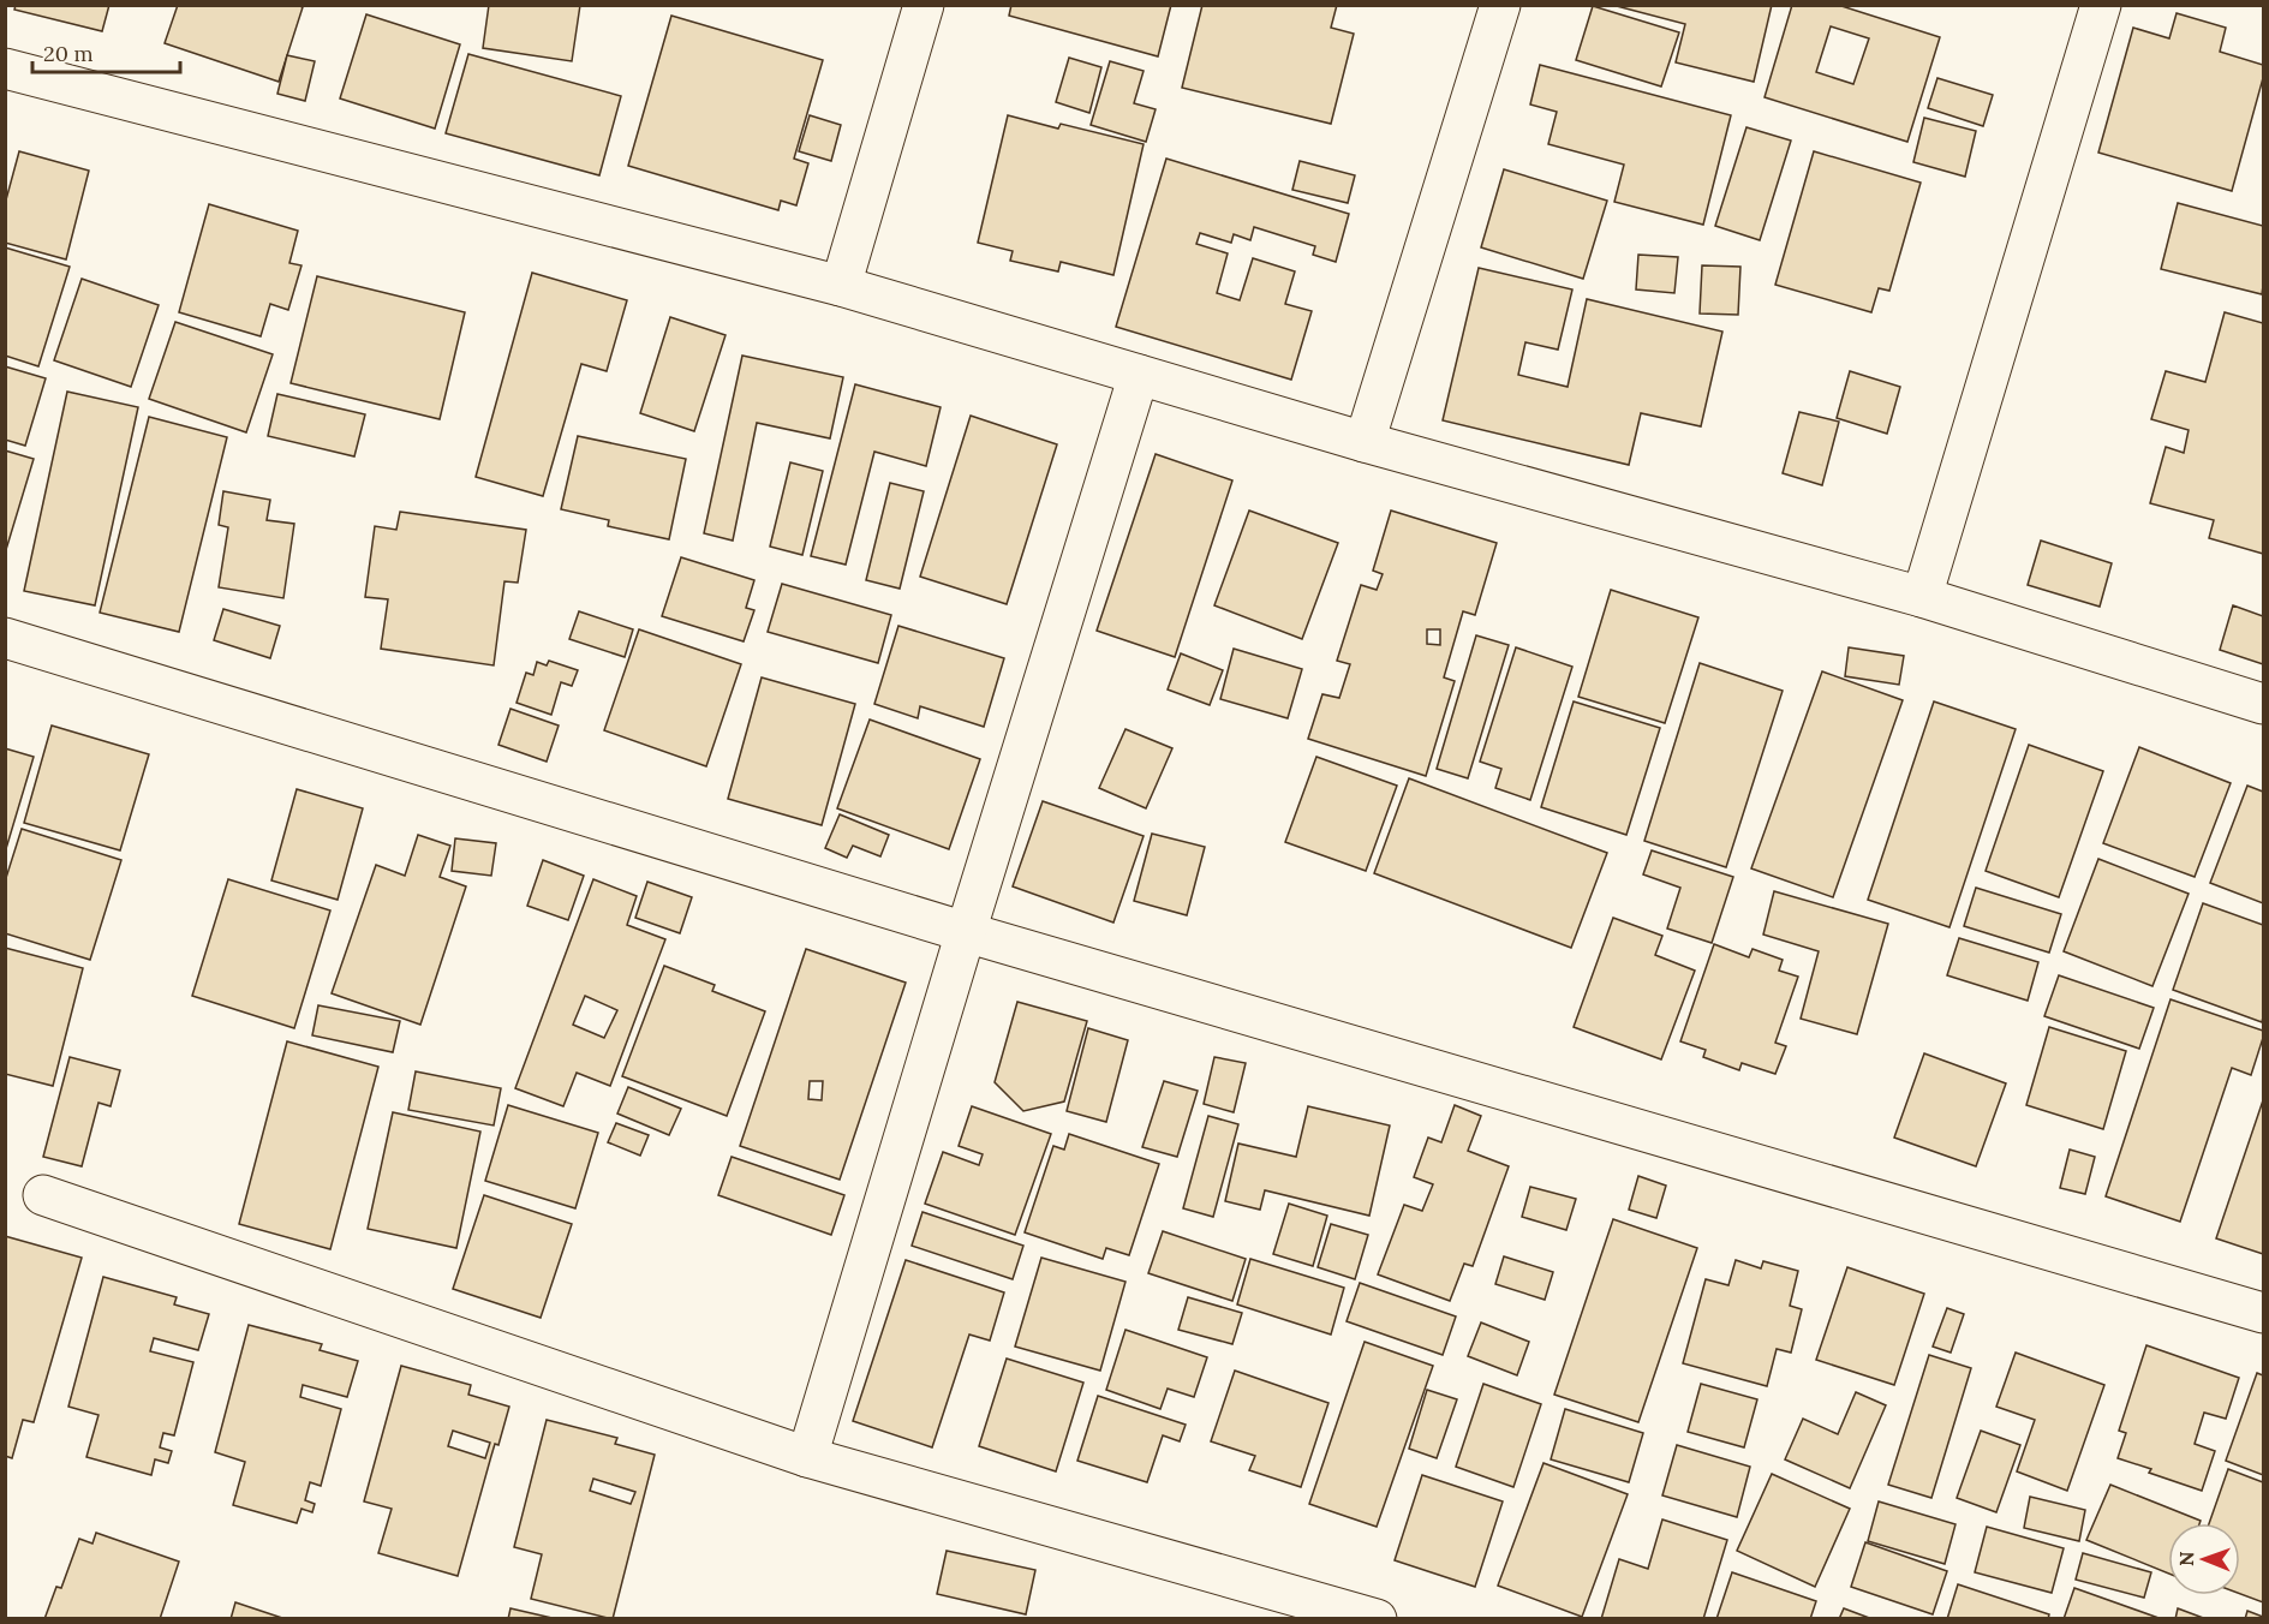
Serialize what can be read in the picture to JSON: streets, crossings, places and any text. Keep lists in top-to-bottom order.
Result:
{
  "scale_bar": "20 m",
  "north": "left"
}
